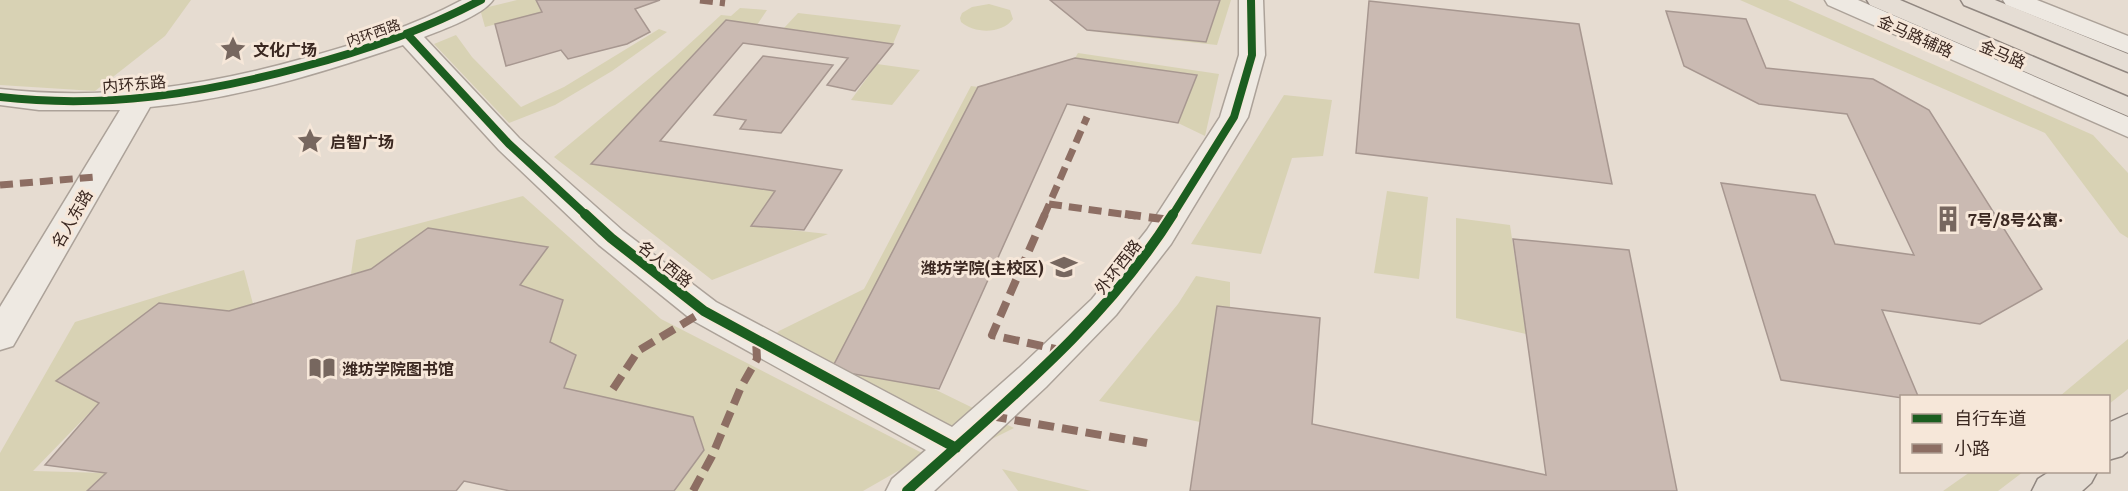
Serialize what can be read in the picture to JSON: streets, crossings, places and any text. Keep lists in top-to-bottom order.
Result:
{
  "streets": {
    "main road": ["金马路"],
    "street": [
      "内环西路",
      "金马路辅路",
      "内环东路",
      "名人东路",
      "名人西路",
      "外环西路"
    ]
  },
  "crossings": [
    ["内环西路", "内环东路"],
    ["内环西路", "名人西路"],
    ["内环东路", "名人东路"],
    ["名人西路", "外环西路"]
  ],
  "places": {
    "place": ["文化广场", "启智广场"],
    "building": ["7号/8号公寓·"],
    "school or university": ["潍坊学院(主校区)"],
    "library": ["潍坊学院图书馆"]
  },
  "legend": ["自行车道", "小路"]
}
